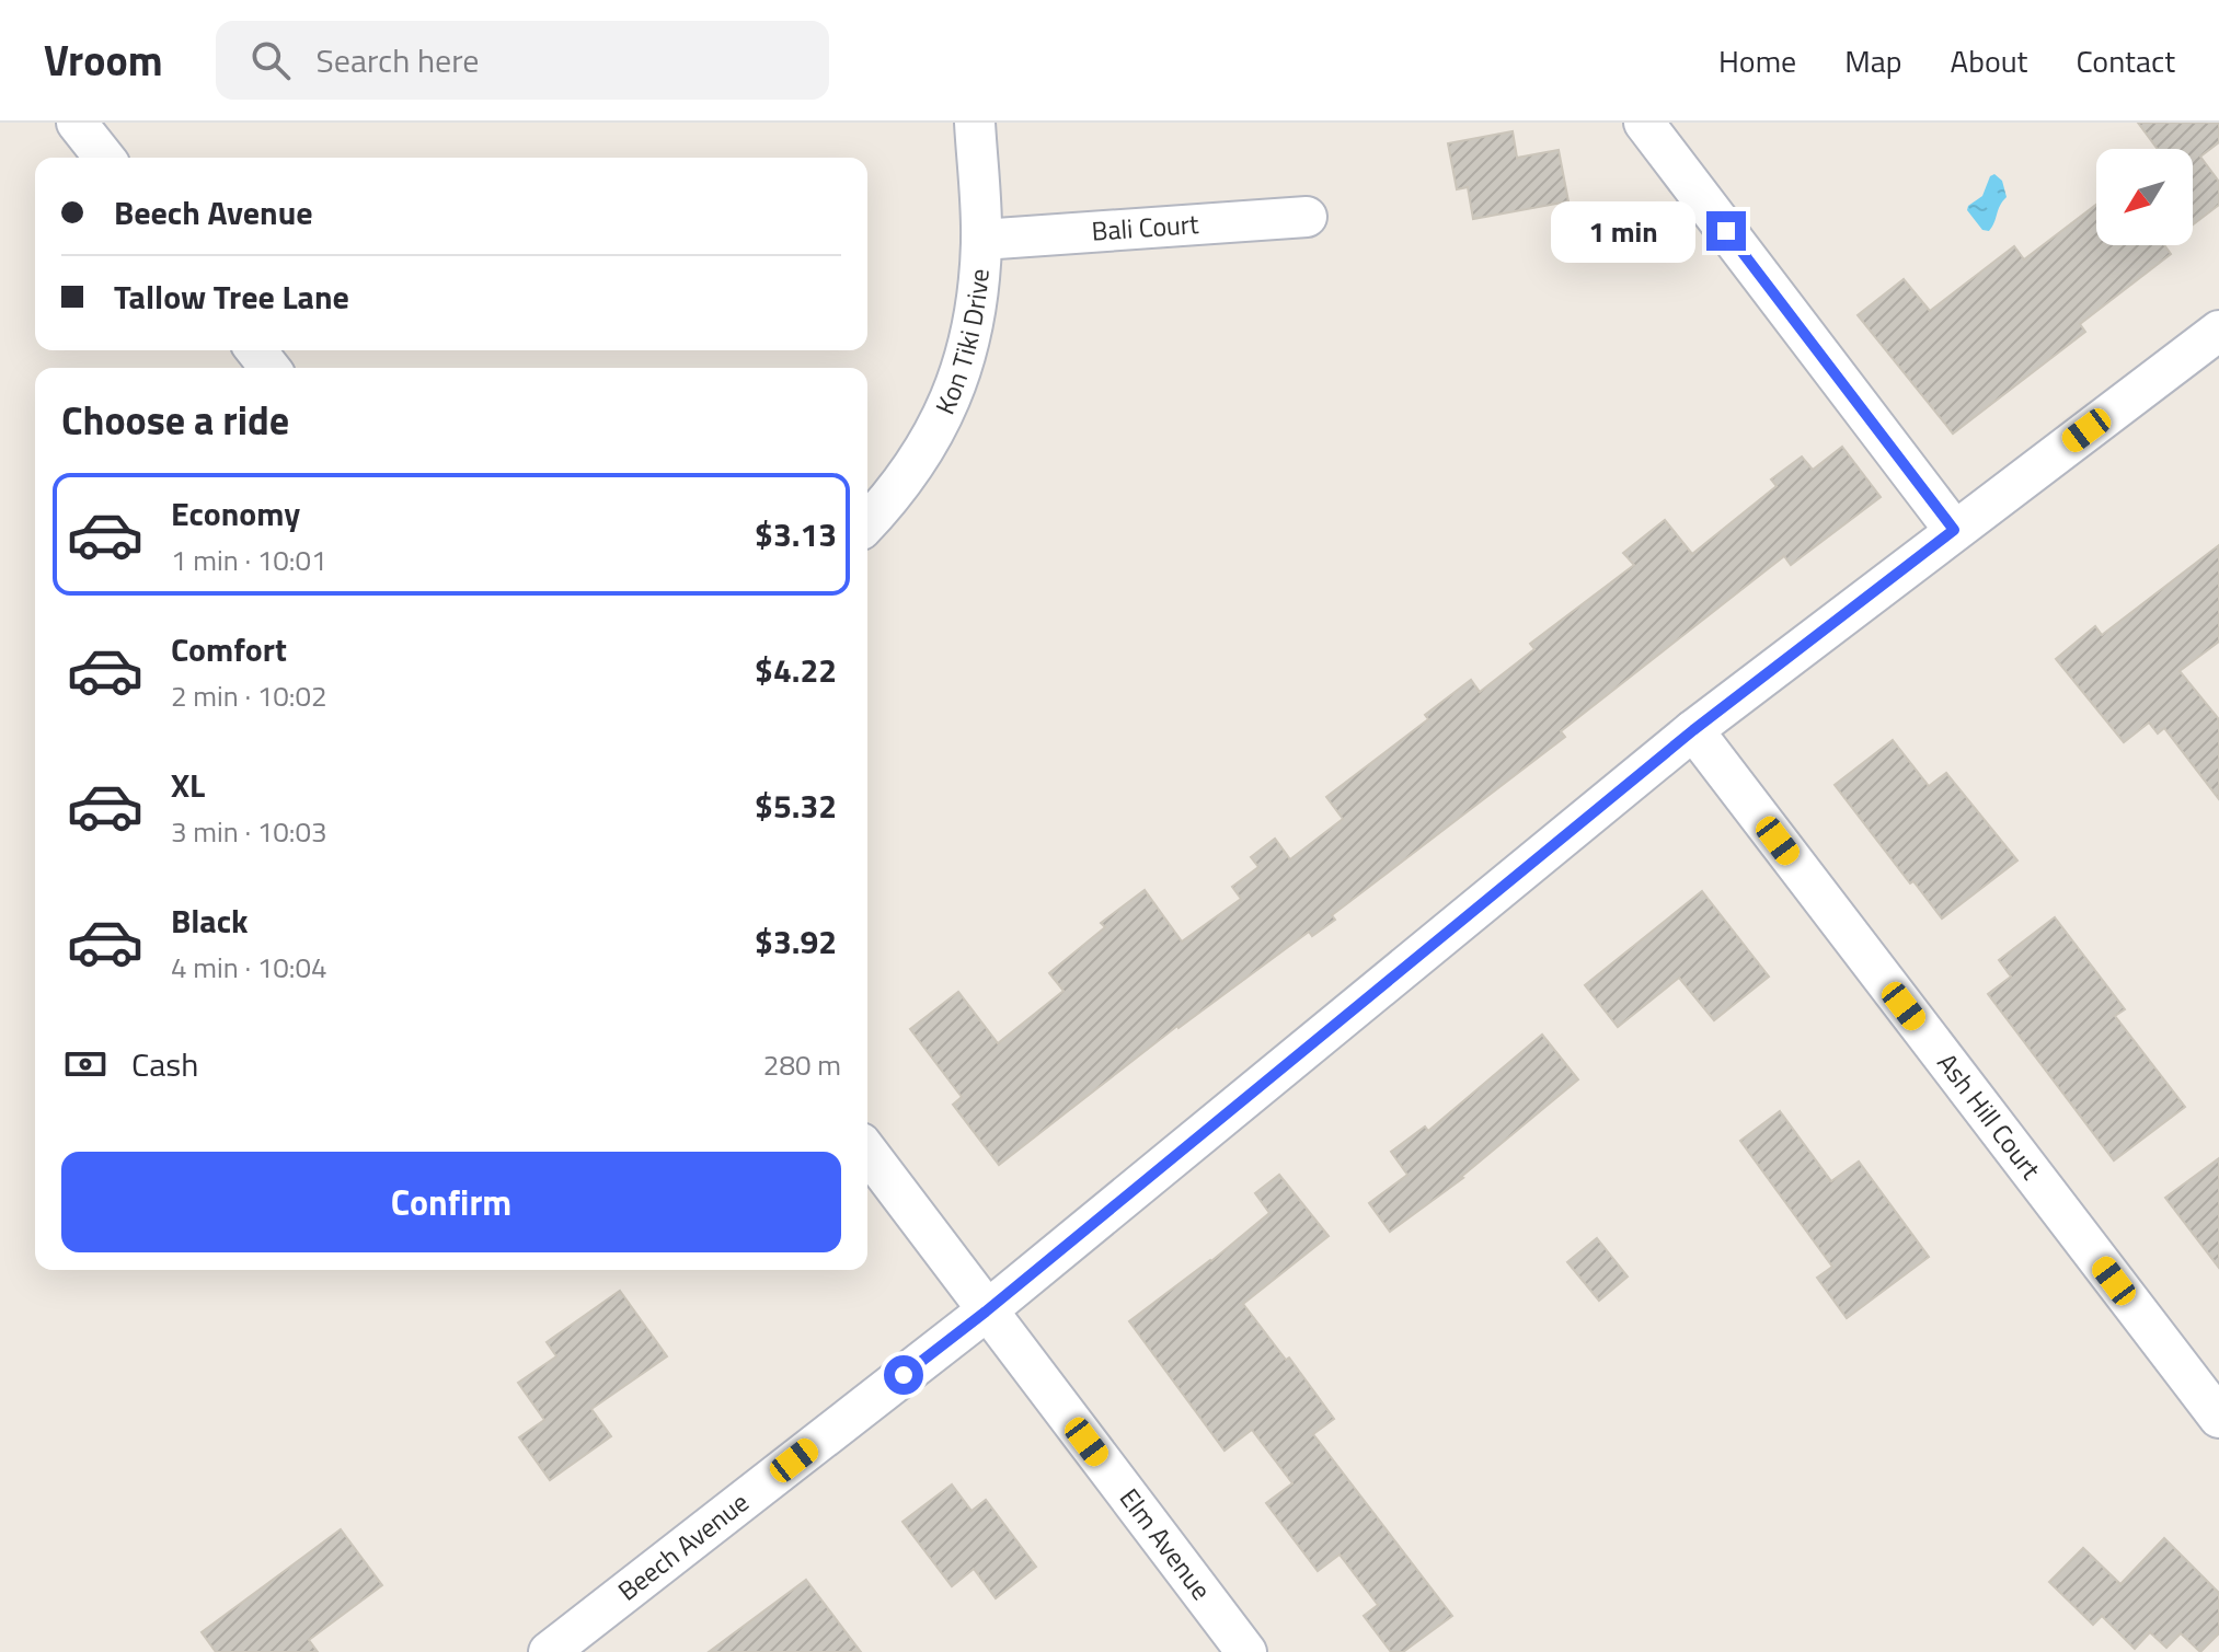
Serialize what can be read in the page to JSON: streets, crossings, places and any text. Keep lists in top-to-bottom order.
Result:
{
  "streets": {
    "street": [
      "Bali Court",
      "Kon Tiki Drive",
      "Ash Hill Court",
      "Elm Avenue",
      "Beech Avenue"
    ]
  },
  "crossings": [
    ["Bali Court", "Kon Tiki Drive"],
    ["Ash Hill Court", "Beech Avenue"],
    ["Elm Avenue", "Beech Avenue"]
  ],
  "north": "bottom left",
  "page": {
    "header": "Vroom",
    "search": "Search here",
    "nav": [
      "Home",
      "Map",
      "About",
      "Contact"
    ],
    "banner": ["Beech Avenue", "Tallow Tree Lane"],
    "bubble": "1 min",
    "heading": "Choose a ride",
    "list": [
      {
        "name": "Economy",
        "note": "1 min · 10:01",
        "value": "$3.13"
      },
      {
        "name": "Comfort",
        "note": "2 min · 10:02",
        "value": "$4.22"
      },
      {
        "name": "XL",
        "note": "3 min · 10:03",
        "value": "$5.32"
      },
      {
        "name": "Black",
        "note": "4 min · 10:04",
        "value": "$3.92"
      }
    ],
    "pay": ["Cash", "280 m"],
    "buttons": "Confirm"
  }
}
